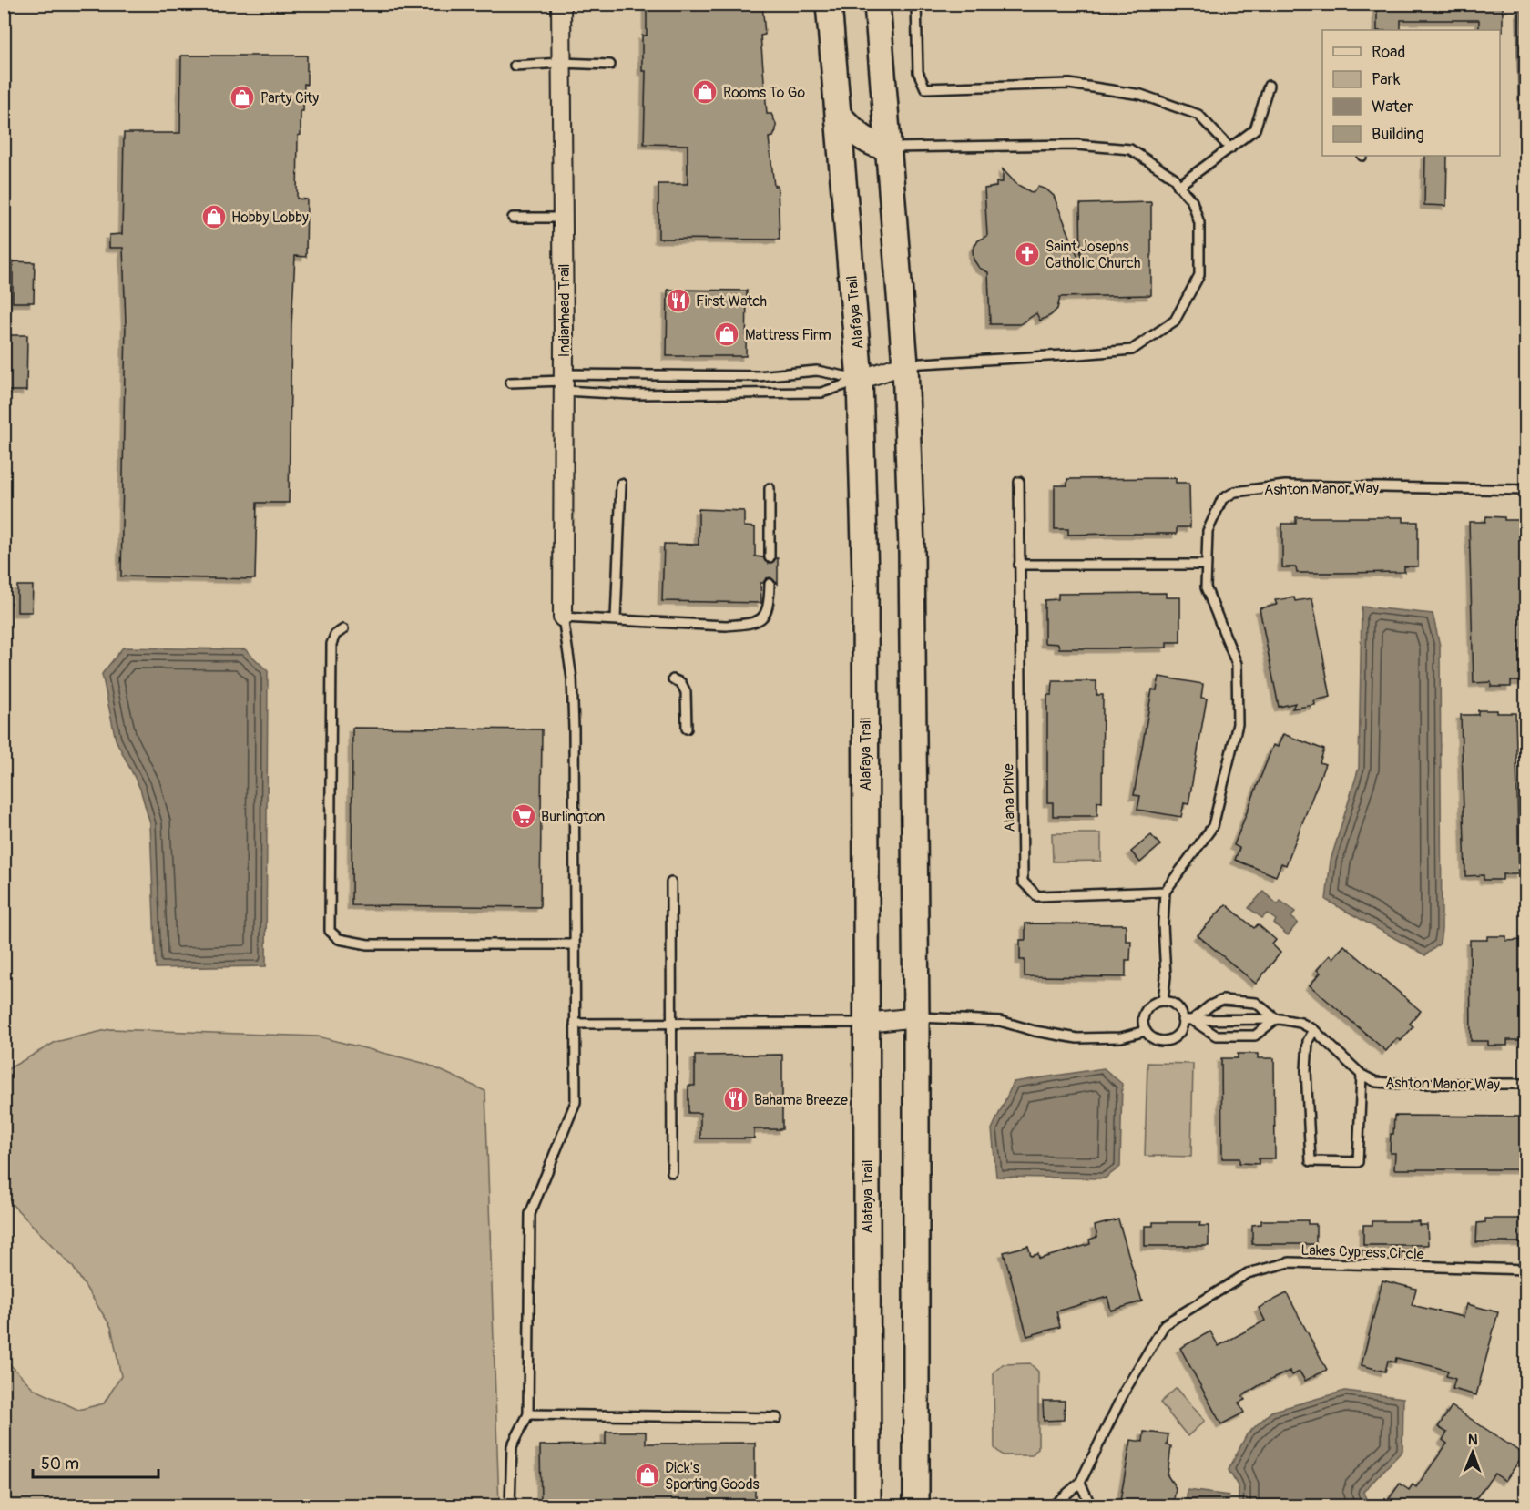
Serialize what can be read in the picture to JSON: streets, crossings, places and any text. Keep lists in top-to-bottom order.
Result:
{
  "streets": {
    "main road": ["Alafaya Trail"],
    "street": ["Indianhead Trail"],
    "lane": ["Ashton Manor Way", "Alana Drive", "Lakes Cypress Circle"]
  },
  "crossings": [
    ["Ashton Manor Way", "Alana Drive"]
  ],
  "places": {
    "shop": [
      "Rooms To Go",
      "Party City",
      "Hobby Lobby",
      "Mattress Firm",
      "Dick's Sporting Goods"
    ],
    "church": ["Saint Josephs Catholic Church"],
    "restaurant": ["First Watch", "Bahama Breeze"],
    "supermarket": ["Burlington"]
  },
  "legend": [
    "Road",
    "Park",
    "Water",
    "Building"
  ],
  "scale_bar": "50 m",
  "north": "top"
}
